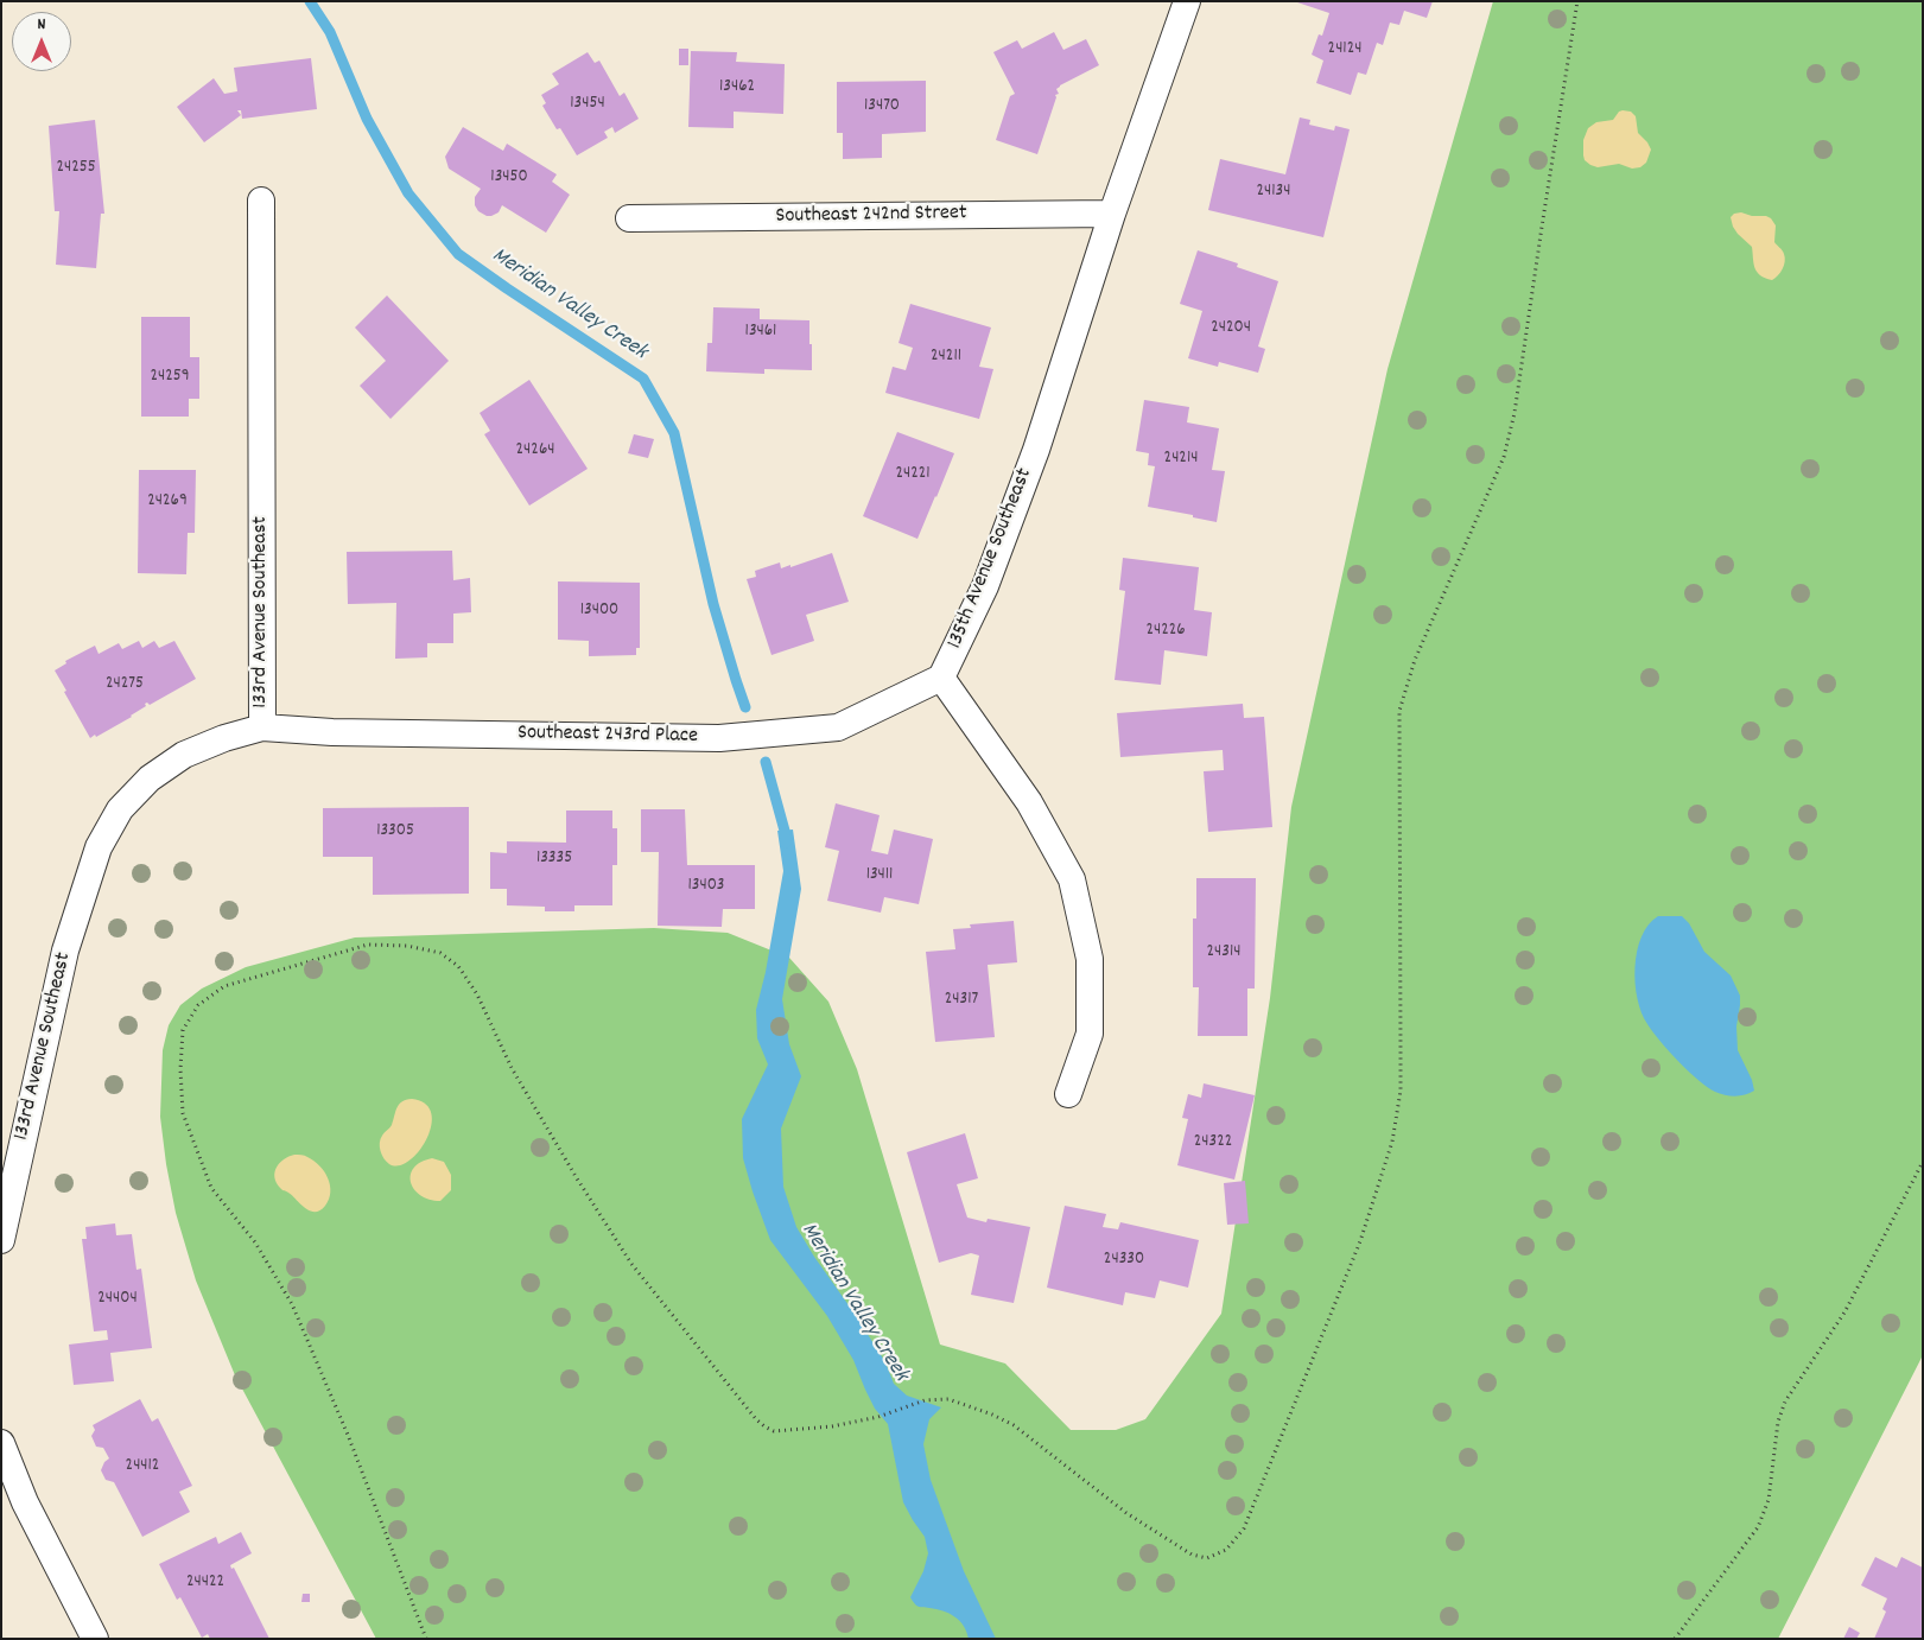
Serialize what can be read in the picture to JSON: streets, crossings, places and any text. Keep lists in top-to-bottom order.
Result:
{
  "streets": {
    "street": [
      "Southeast 242nd Street",
      "135th Avenue Southeast",
      "133rd Avenue Southeast",
      "Southeast 243rd Place"
    ]
  },
  "crossings": [
    ["Southeast 242nd Street", "135th Avenue Southeast"],
    ["135th Avenue Southeast", "Southeast 243rd Place"],
    ["133rd Avenue Southeast", "Southeast 243rd Place"]
  ],
  "water": ["Meridian Valley Creek"],
  "house_numbers": [
    "24124",
    "13462",
    "13454",
    "13470",
    "24255",
    "13450",
    "24134",
    "24204",
    "13461",
    "24211",
    "24259",
    "24264",
    "24214",
    "24221",
    "24269",
    "13400",
    "24226",
    "24275",
    "13305",
    "13335",
    "13411",
    "13403",
    "24314",
    "24317",
    "24322",
    "24330",
    "24404",
    "24412",
    "24422"
  ],
  "north": "top"
}
